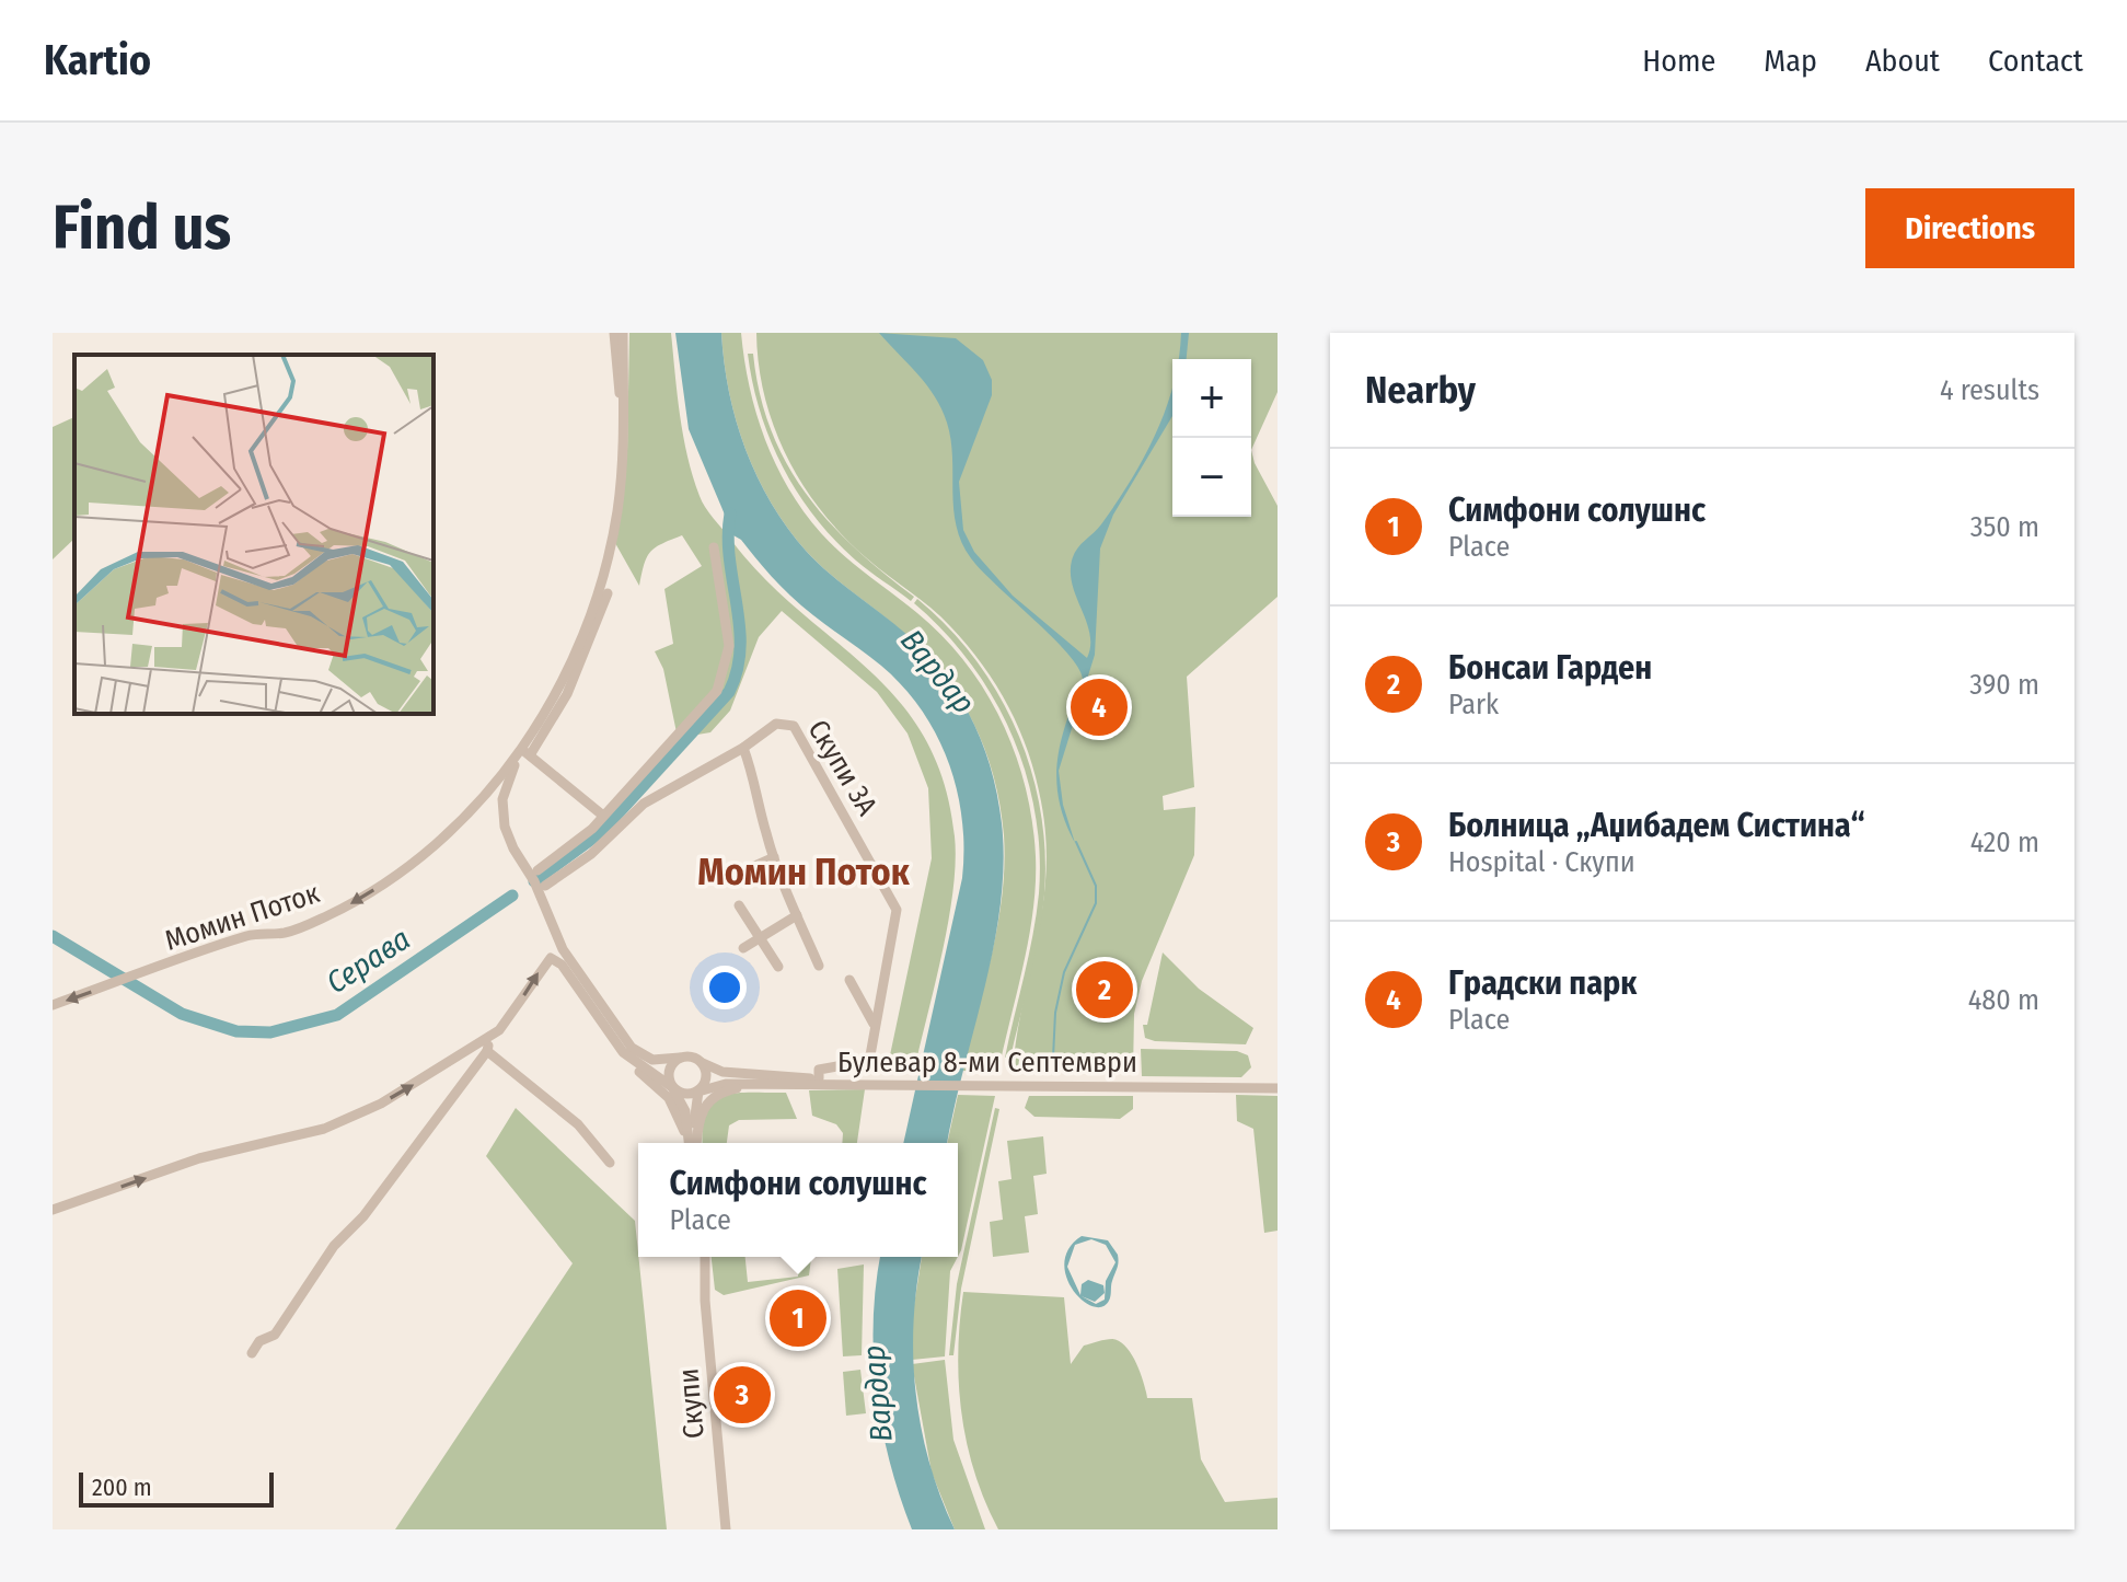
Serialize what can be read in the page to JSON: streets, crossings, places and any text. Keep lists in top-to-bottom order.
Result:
{
  "streets": {
    "street": [
      "Скупи 3А",
      "Момин Поток",
      "Булевар 8-ми Септември",
      "Скупи"
    ]
  },
  "crossings": [
    ["Скупи 3А", "Булевар 8-ми Септември"]
  ],
  "one_way": ["Момин Поток"],
  "districts": ["Момин Поток"],
  "water": ["Вардар", "Серава"],
  "scale_bar": "200 m",
  "page": {
    "header": "Kartio",
    "nav": [
      "Home",
      "Map",
      "About",
      "Contact"
    ],
    "buttons": "Directions",
    "title": "Find us",
    "heading": ["Nearby", "4 results"],
    "map_buttons": ["+", "−"],
    "list": [
      {
        "mark": "1",
        "name": "Симфони солушнс",
        "note": "Place",
        "value": "350 m"
      },
      {
        "mark": "2",
        "name": "Бонсаи Гарден",
        "note": "Park",
        "value": "390 m"
      },
      {
        "mark": "3",
        "name": "Болница „Аџибадем Систина“",
        "note": "Hospital · Скупи",
        "value": "420 m"
      },
      {
        "mark": "4",
        "name": "Градски парк",
        "note": "Place",
        "value": "480 m"
      }
    ],
    "pins": [
      "4",
      "2",
      "1",
      "3"
    ],
    "popup": ["Симфони солушнс", "Place"],
    "scale": "200 m"
  }
}
